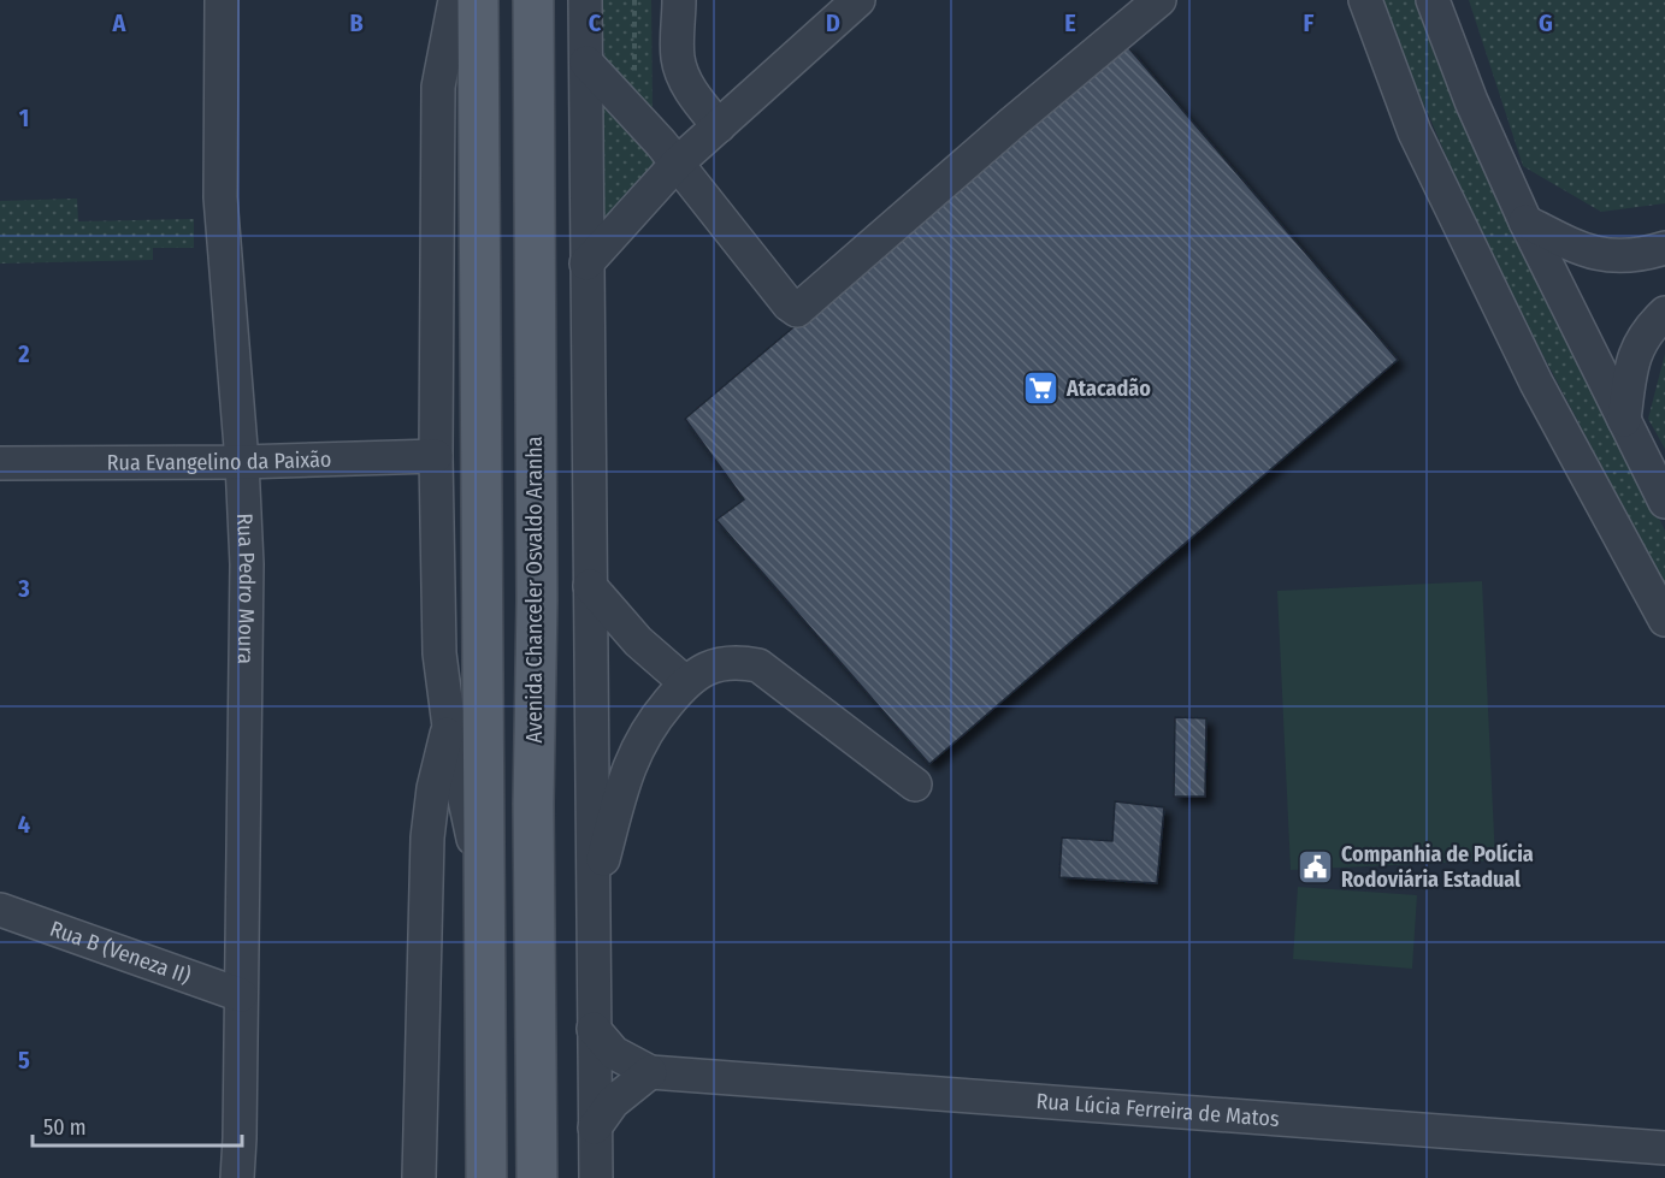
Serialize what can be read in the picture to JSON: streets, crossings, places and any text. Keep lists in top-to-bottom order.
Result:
{
  "streets": {
    "main road": ["Avenida Chanceler Osvaldo Aranha"],
    "street": [
      "Rua Evangelino da Paixão",
      "Rua Pedro Moura",
      "Rua B (Veneza II)",
      "Rua Lúcia Ferreira de Matos"
    ]
  },
  "crossings": [
    ["Rua Evangelino da Paixão", "Rua Pedro Moura"],
    ["Rua Pedro Moura", "Rua B (Veneza II)"]
  ],
  "places": {
    "supermarket": ["Atacadão"],
    "public building": ["Companhia de Polícia Rodoviária Estadual"]
  },
  "scale_bar": "50 m",
  "grid": {
    "columns": [
      "A",
      "B",
      "C",
      "D",
      "E",
      "F",
      "G"
    ],
    "rows": [
      "1",
      "2",
      "3",
      "4",
      "5"
    ]
  }
}
